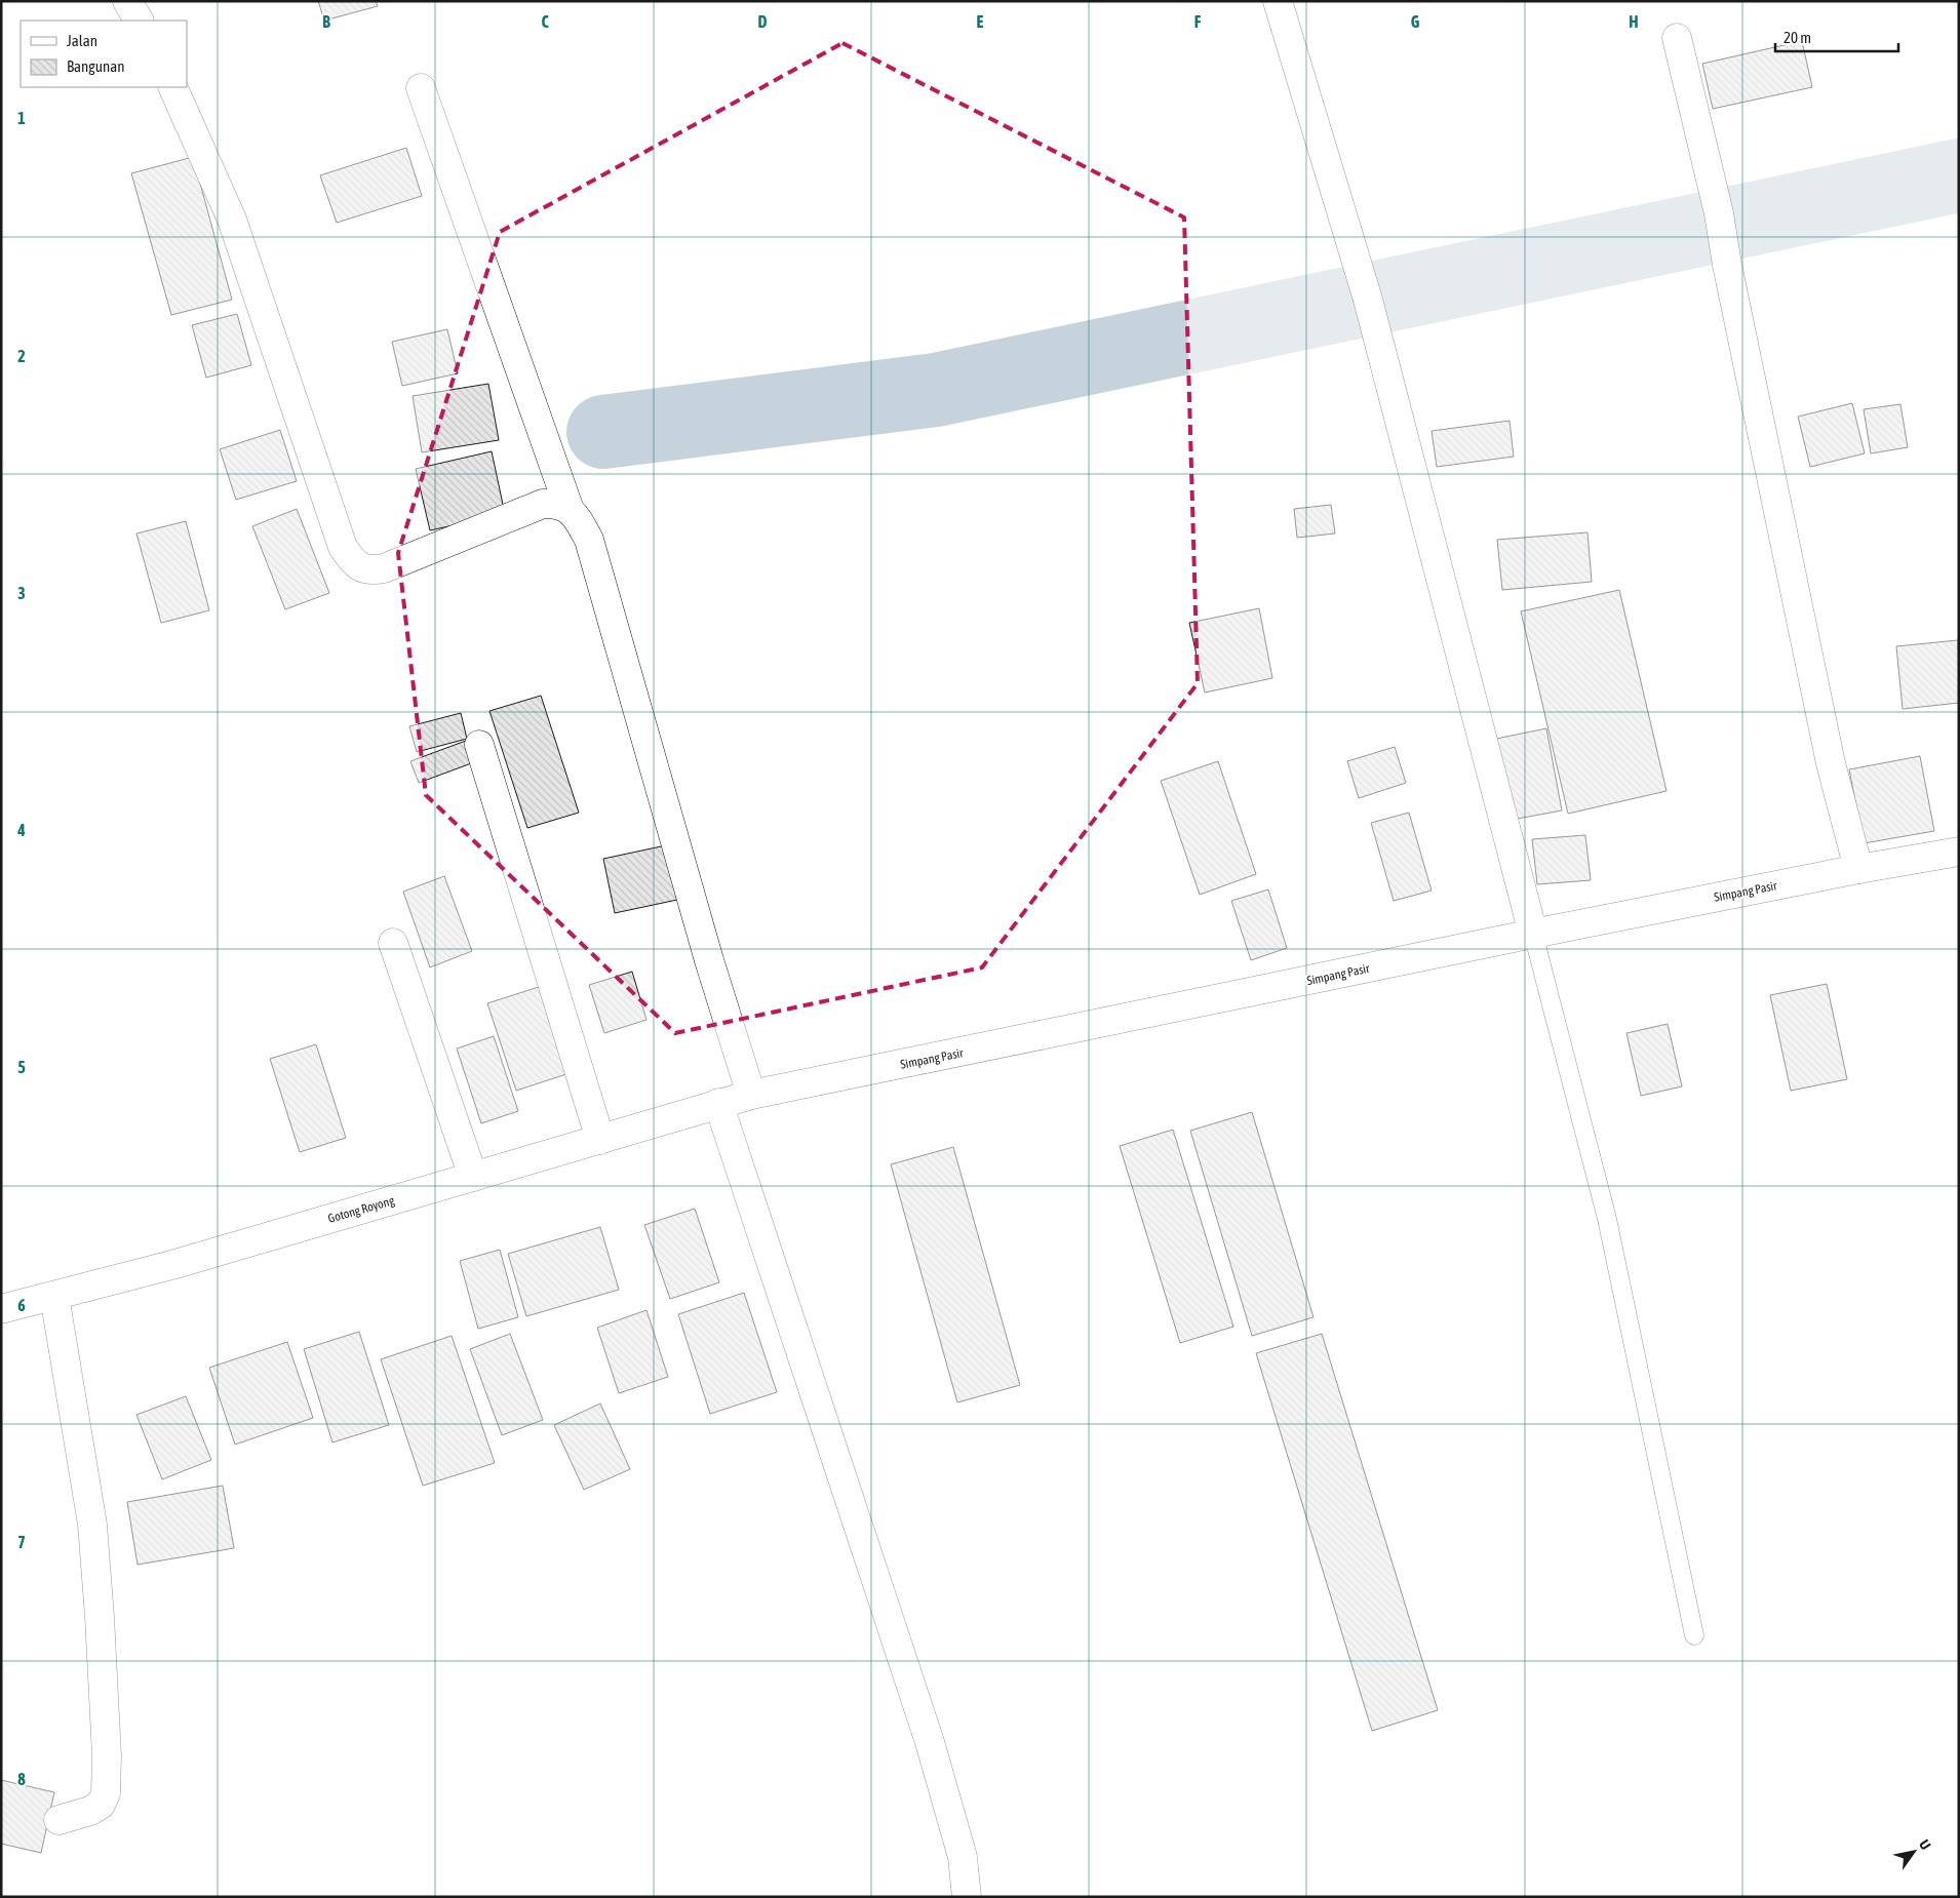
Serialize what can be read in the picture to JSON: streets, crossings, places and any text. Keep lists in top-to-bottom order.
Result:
{
  "streets": {
    "street": ["Simpang Pasir", "Gotong Royong"]
  },
  "crossings": [
    ["Simpang Pasir", "Gotong Royong"]
  ],
  "legend": ["Jalan", "Bangunan"],
  "scale_bar": "20 m",
  "north": "top right",
  "grid": {
    "columns": [
      "B",
      "C",
      "D",
      "E",
      "F",
      "G",
      "H"
    ],
    "rows": [
      "1",
      "2",
      "3",
      "4",
      "5",
      "6",
      "7",
      "8"
    ]
  }
}
